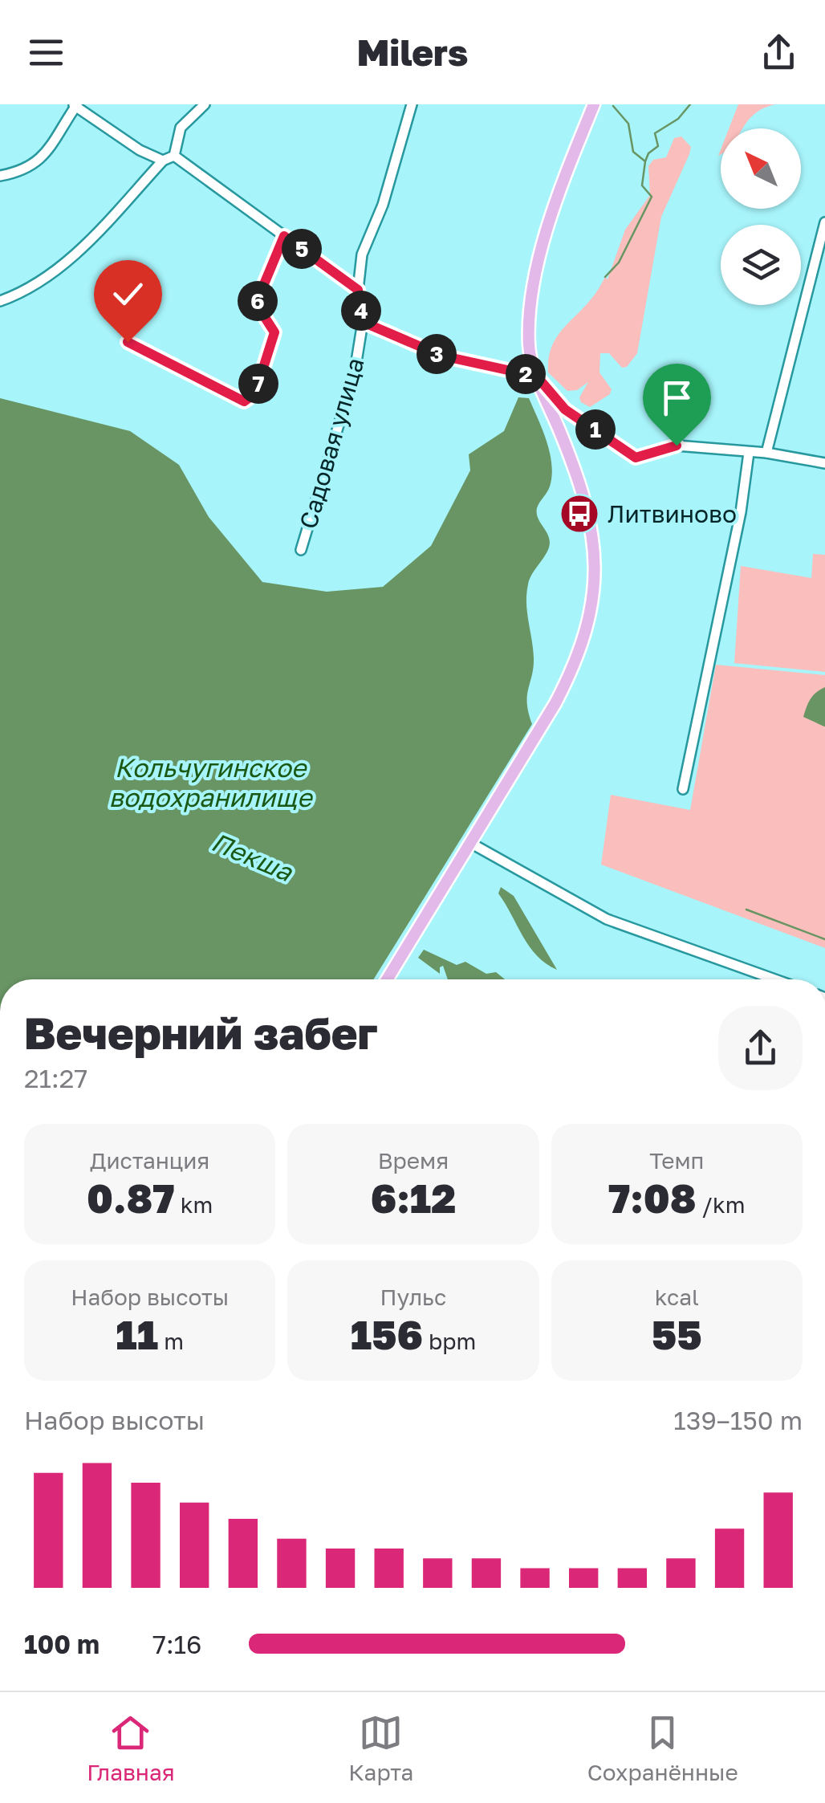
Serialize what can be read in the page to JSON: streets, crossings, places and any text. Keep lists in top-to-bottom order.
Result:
{
  "streets": {
    "street": ["Садовая улица"]
  },
  "water": ["Кольчугинское водохранилище", "Пекша"],
  "places": {
    "bus stop": ["Литвиново"]
  },
  "north": "top left",
  "page": {
    "header": "Milers",
    "pins": [
      "5",
      "6",
      "4",
      "3",
      "2",
      "7",
      "1"
    ],
    "heading": ["Вечерний забег", "21:27"],
    "stats": [
      ["Дистанция", "0.87 km"],
      ["Время", "6:12"],
      ["Темп", "7:08 /km"],
      ["Набор высоты", "11 m"],
      ["Пульс", "156 bpm"],
      ["kcal", "55"]
    ],
    "chart": ["Набор высоты", "139–150 m"],
    "list": [
      {
        "name": "100 m",
        "note": "7:16"
      }
    ],
    "tabs": ["Главная", "Карта", "Сохранённые"]
  }
}
